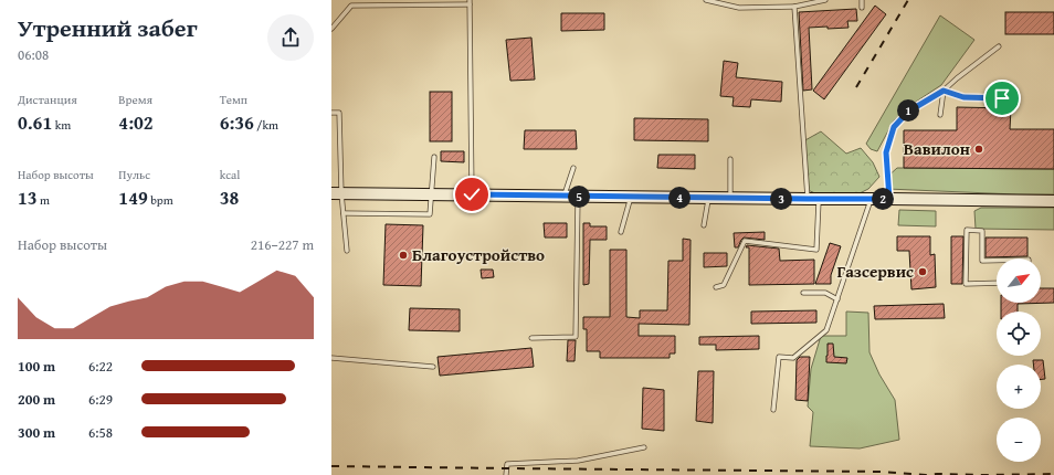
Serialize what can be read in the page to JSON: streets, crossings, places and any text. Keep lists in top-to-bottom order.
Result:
{
  "places": ["Вавилон", "Благоустройство", "Газсервис"],
  "north": "top right",
  "page": {
    "heading": ["Утренний забег", "06:08"],
    "stats": [
      ["Дистанция", "0.61 km"],
      ["Время", "4:02"],
      ["Темп", "6:36 /km"],
      ["Набор высоты", "13 m"],
      ["Пульс", "149 bpm"],
      ["kcal", "38"]
    ],
    "pins": [
      "1",
      "5",
      "4",
      "2",
      "3"
    ],
    "chart": ["Набор высоты", "216–227 m"],
    "map_buttons": ["+", "−"],
    "list": [
      {
        "name": "100 m",
        "note": "6:22"
      },
      {
        "name": "200 m",
        "note": "6:29"
      },
      {
        "name": "300 m",
        "note": "6:58"
      }
    ]
  }
}
